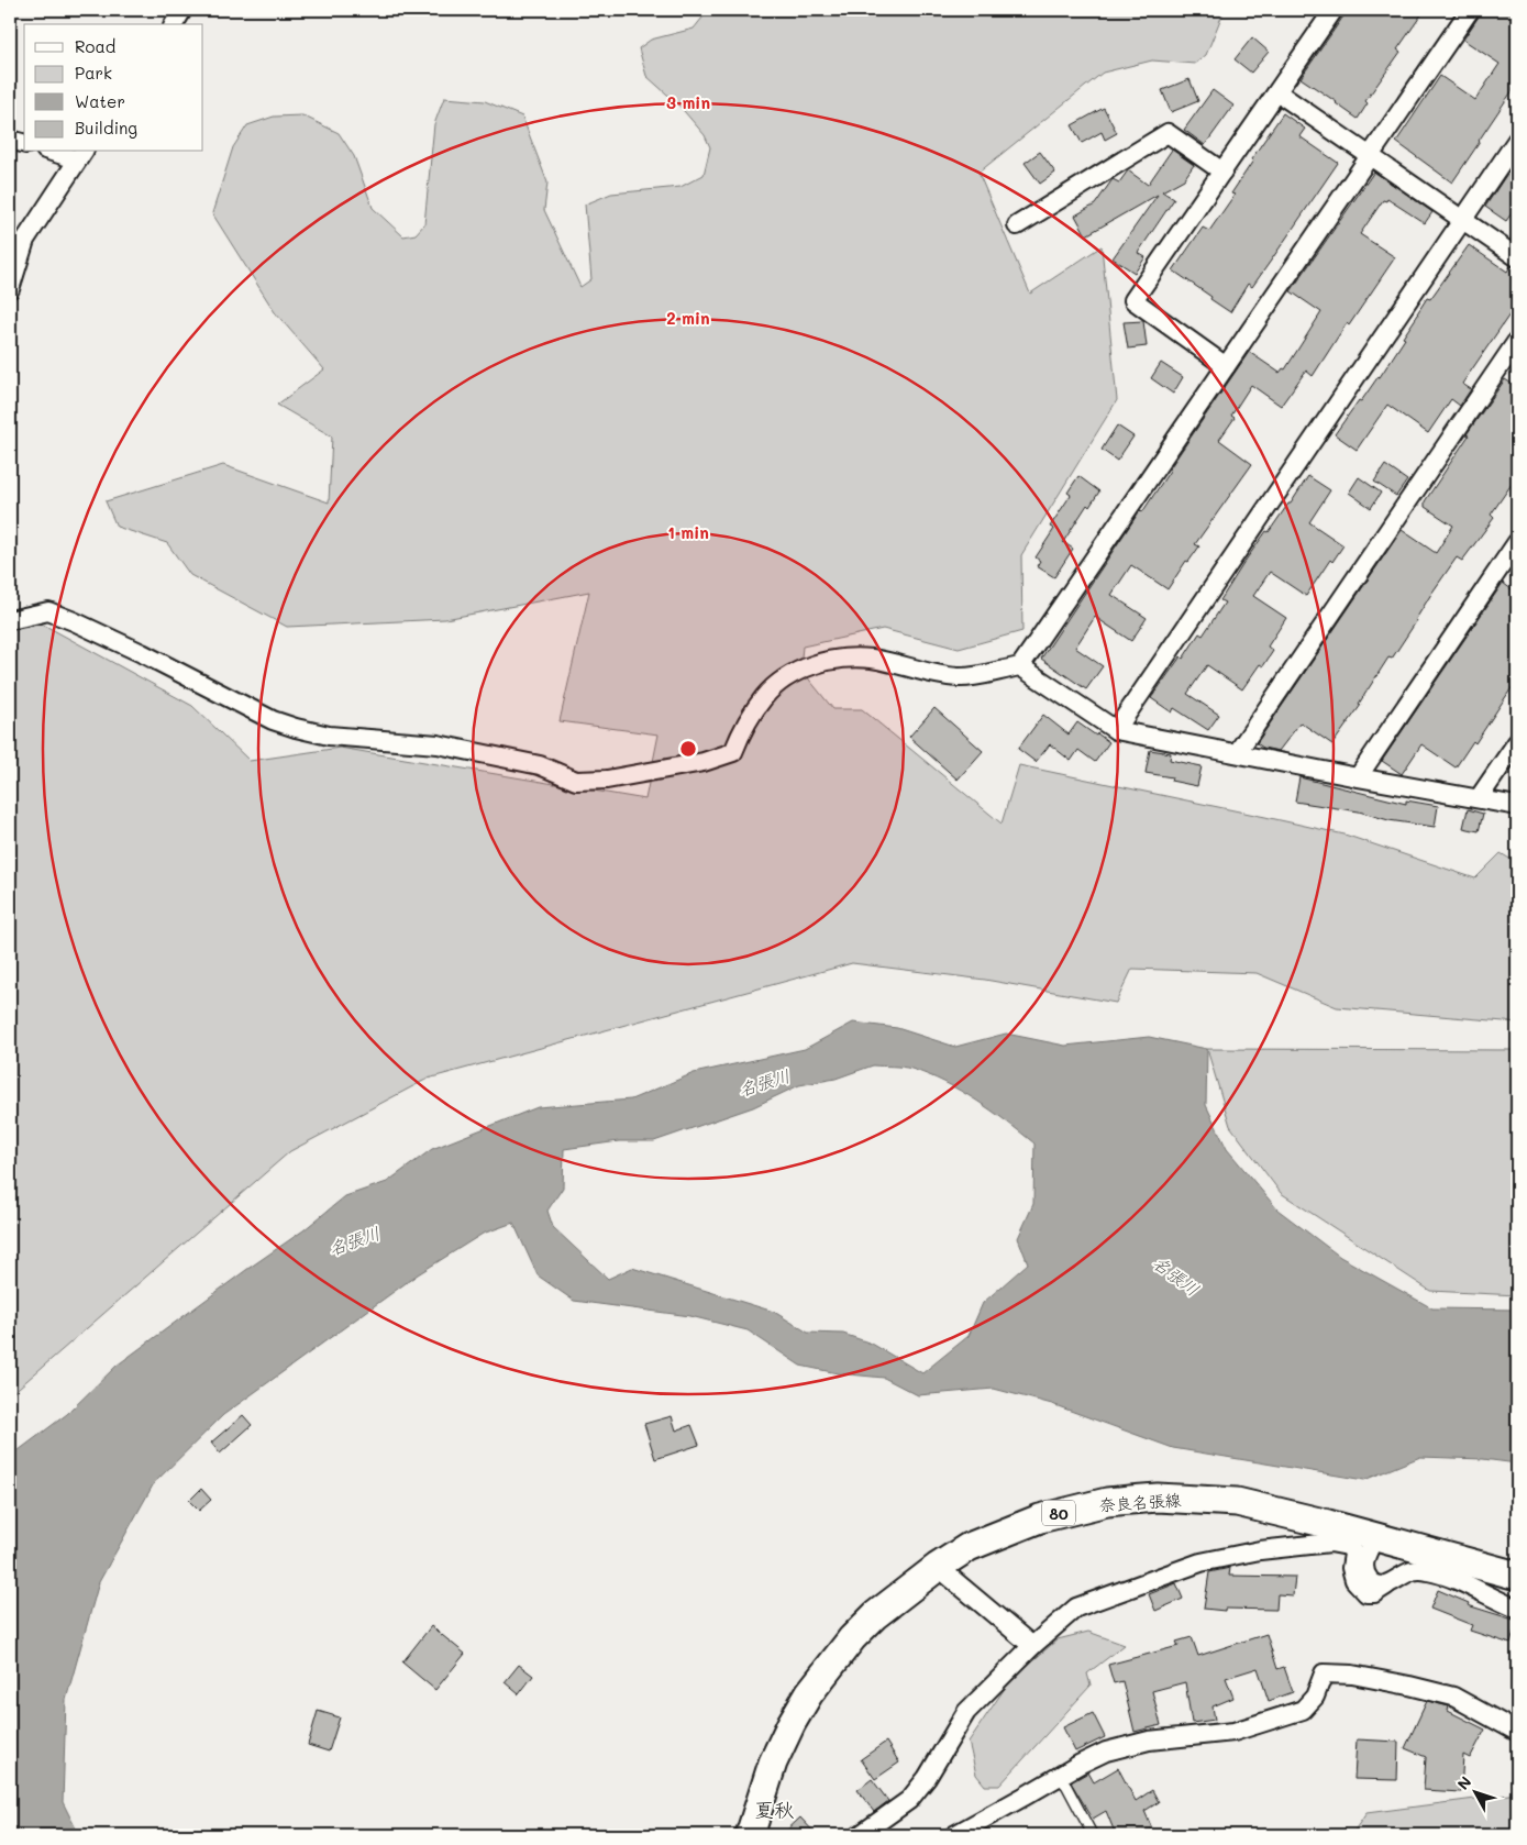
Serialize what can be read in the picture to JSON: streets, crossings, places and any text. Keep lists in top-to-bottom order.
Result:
{
  "streets": {
    "main road": ["奈良名張線", "80"]
  },
  "districts": ["夏秋"],
  "water": ["名張川"],
  "legend": [
    "Road",
    "Park",
    "Water",
    "Building"
  ],
  "north": "top left",
  "rings": ["3 min", "2 min", "1 min"]
}
